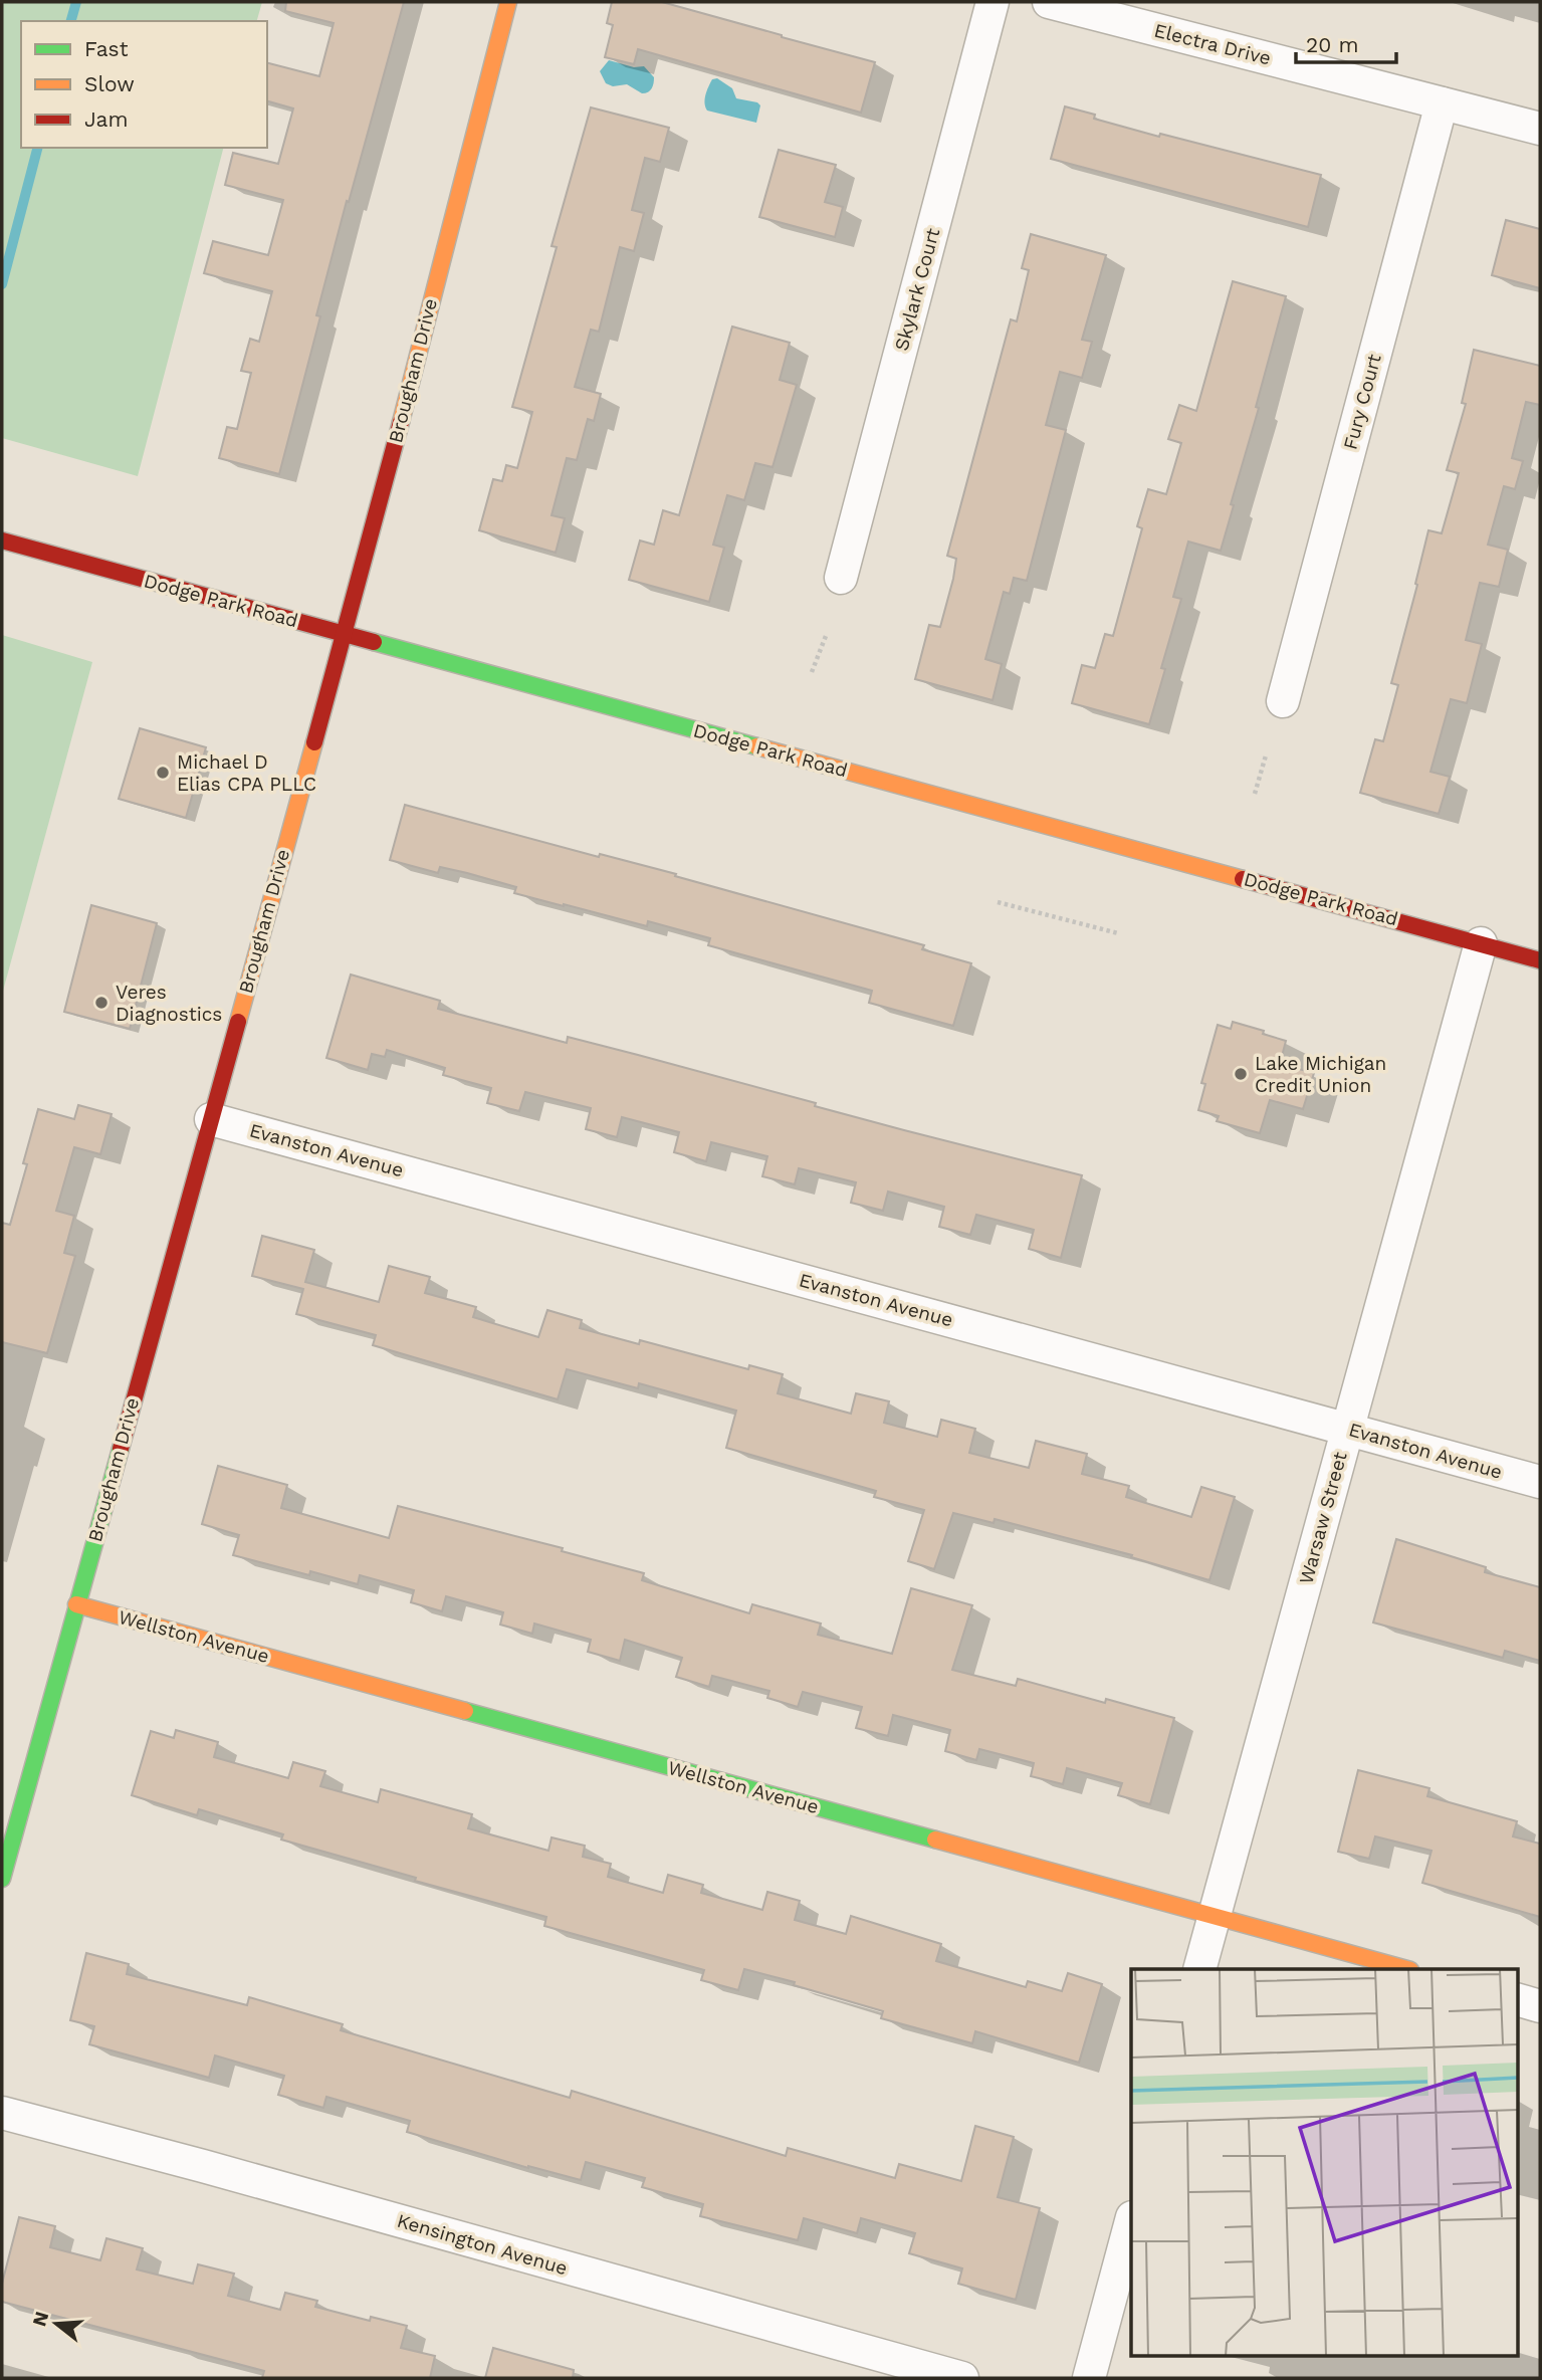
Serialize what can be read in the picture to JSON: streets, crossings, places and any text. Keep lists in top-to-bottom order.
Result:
{
  "streets": {
    "street": [
      "Electra Drive",
      "Skylark Court",
      "Brougham Drive",
      "Fury Court",
      "Dodge Park Road",
      "Evanston Avenue",
      "Warsaw Street",
      "Wellston Avenue",
      "Kensington Avenue"
    ]
  },
  "crossings": [
    ["Electra Drive", "Fury Court"],
    ["Brougham Drive", "Dodge Park Road"],
    ["Brougham Drive", "Evanston Avenue"],
    ["Brougham Drive", "Wellston Avenue"],
    ["Dodge Park Road", "Warsaw Street"],
    ["Evanston Avenue", "Warsaw Street"],
    ["Warsaw Street", "Wellston Avenue"]
  ],
  "places": ["Michael D Elias CPA PLLC", "Veres Diagnostics", "Lake Michigan Credit Union"],
  "legend": ["Fast", "Slow", "Jam"],
  "scale_bar": "20 m",
  "north": "left"
}
